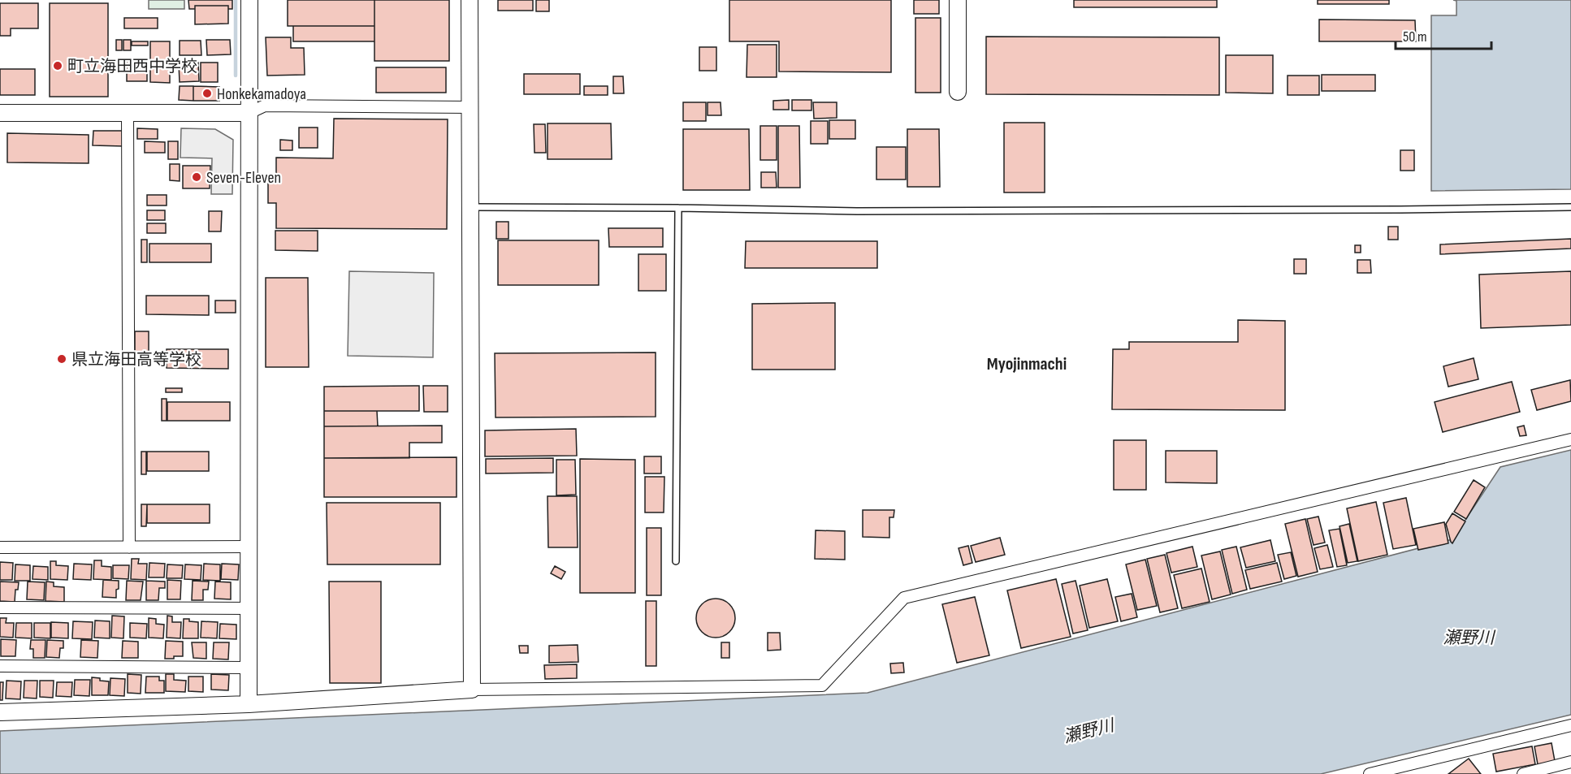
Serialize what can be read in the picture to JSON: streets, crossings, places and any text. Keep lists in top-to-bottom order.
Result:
{
  "districts": ["Myojinmachi"],
  "water": ["瀬野川"],
  "places": [
    "町立海田西中学校",
    "Honkekamadoya",
    "Seven-Eleven",
    "県立海田高等学校"
  ],
  "scale_bar": "50 m"
}
